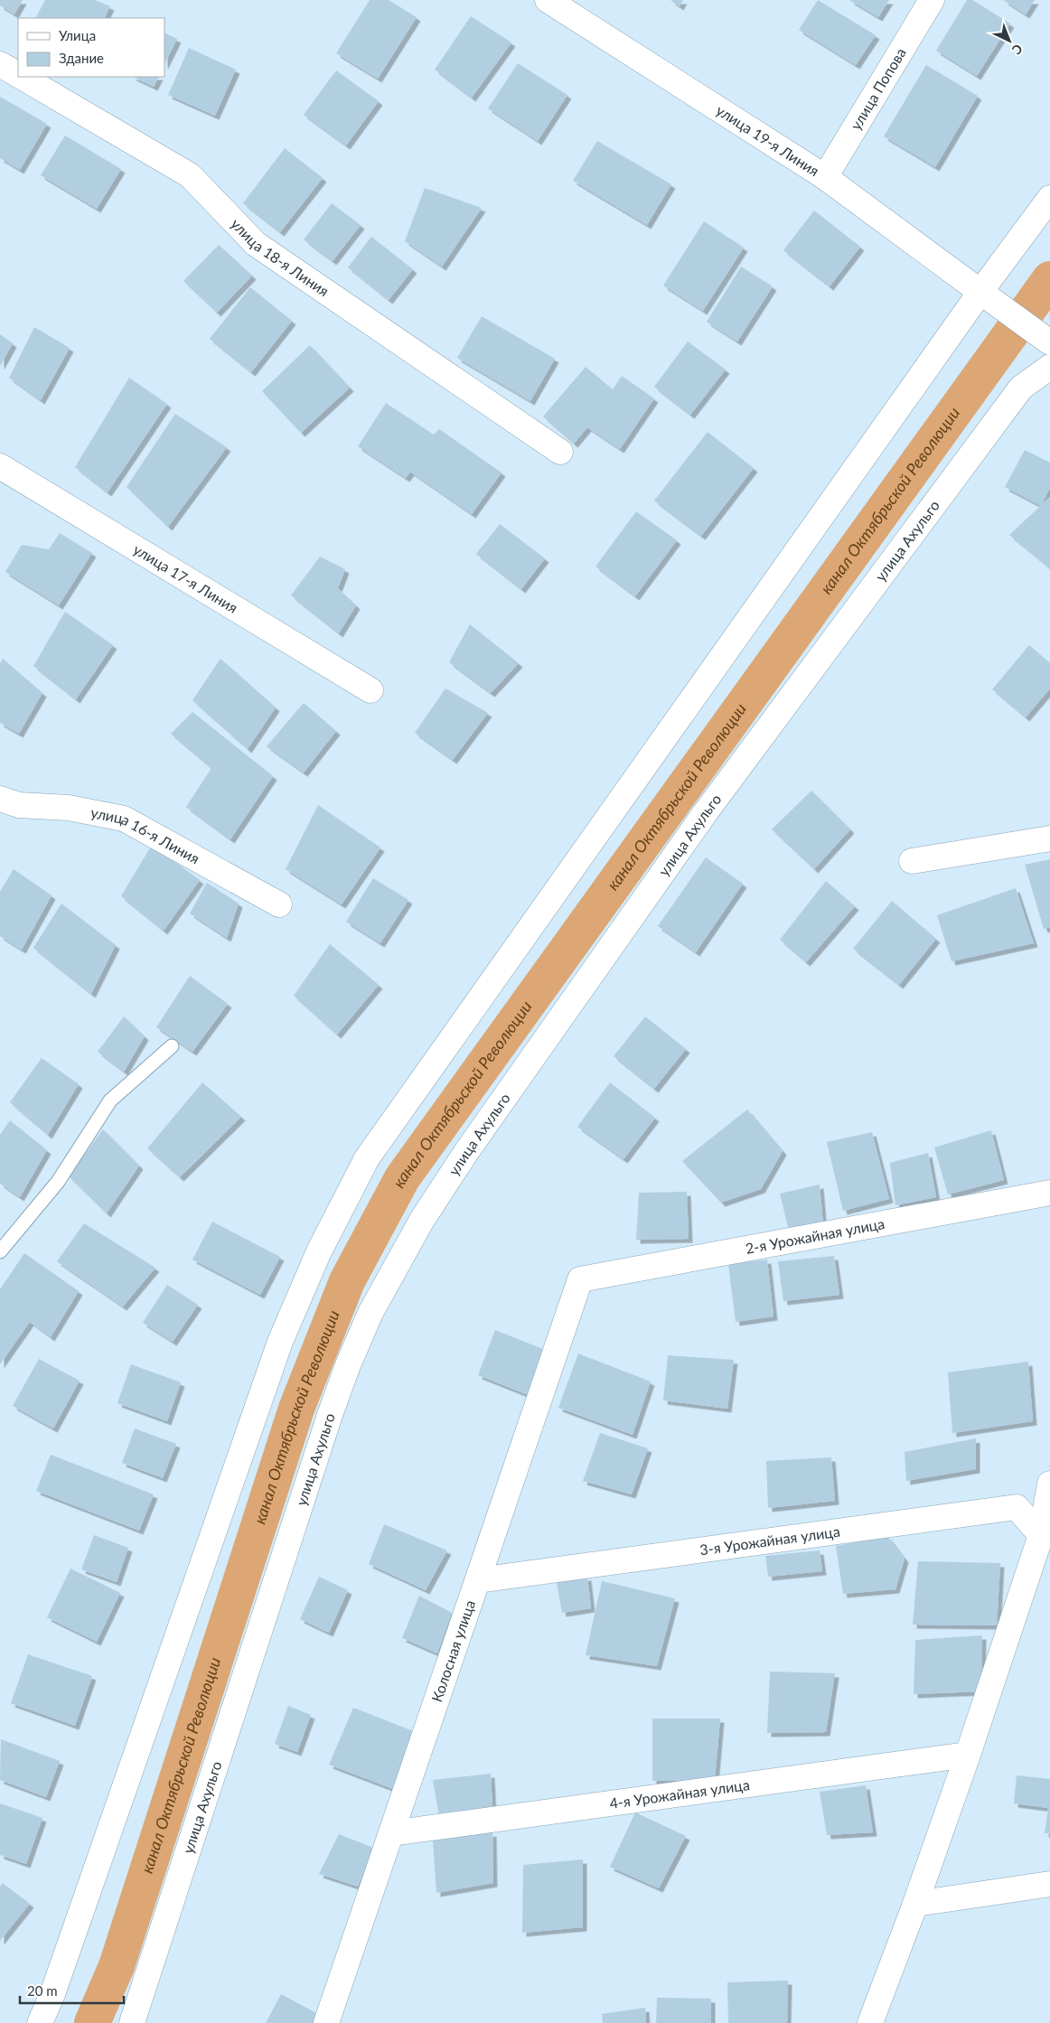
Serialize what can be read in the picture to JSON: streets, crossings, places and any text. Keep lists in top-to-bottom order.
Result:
{
  "streets": {
    "street": [
      "улица Попова",
      "улица 19-я Линия",
      "улица 18-я Линия",
      "улица Ахульго",
      "улица 17-я Линия",
      "улица 16-я Линия",
      "2-я Урожайная улица",
      "3-я Урожайная улица",
      "Колосная улица",
      "4-я Урожайная улица"
    ]
  },
  "crossings": [
    ["улица Попова", "улица 19-я Линия"],
    ["2-я Урожайная улица", "Колосная улица"],
    ["3-я Урожайная улица", "Колосная улица"],
    ["Колосная улица", "4-я Урожайная улица"]
  ],
  "water": ["канал Октябрьской Революции"],
  "legend": ["Улица", "Здание"],
  "scale_bar": "20 m",
  "north": "bottom right"
}
